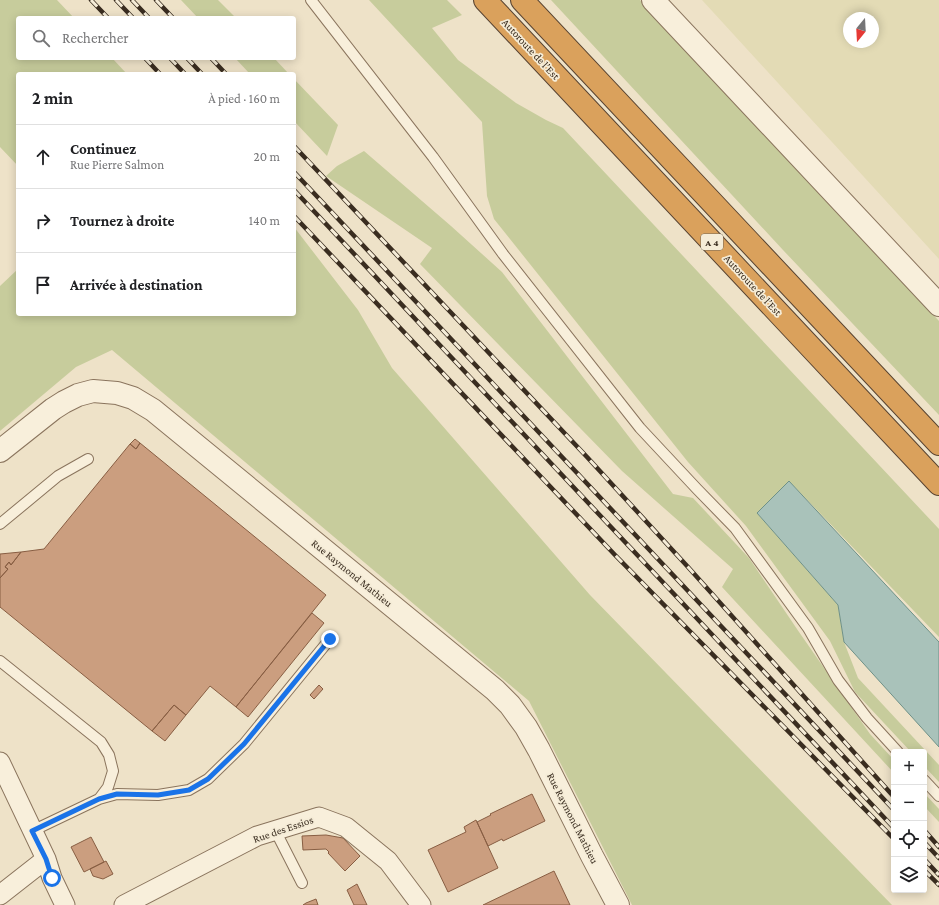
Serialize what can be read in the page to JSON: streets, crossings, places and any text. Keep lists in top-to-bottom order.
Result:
{
  "streets": {
    "highway": ["Autoroute de l’Est", "A 4"],
    "street": ["Rue Raymond Mathieu", "Rue des Essios"]
  },
  "north": "bottom",
  "page": {
    "search": "Rechercher",
    "heading": ["2 min", "À pied · 160 m"],
    "list": [
      ["Continuez", "Rue Pierre Salmon", "20 m"],
      ["Tournez à droite", "140 m"],
      "Arrivée à destination"
    ],
    "map_buttons": ["+", "−"]
  }
}
